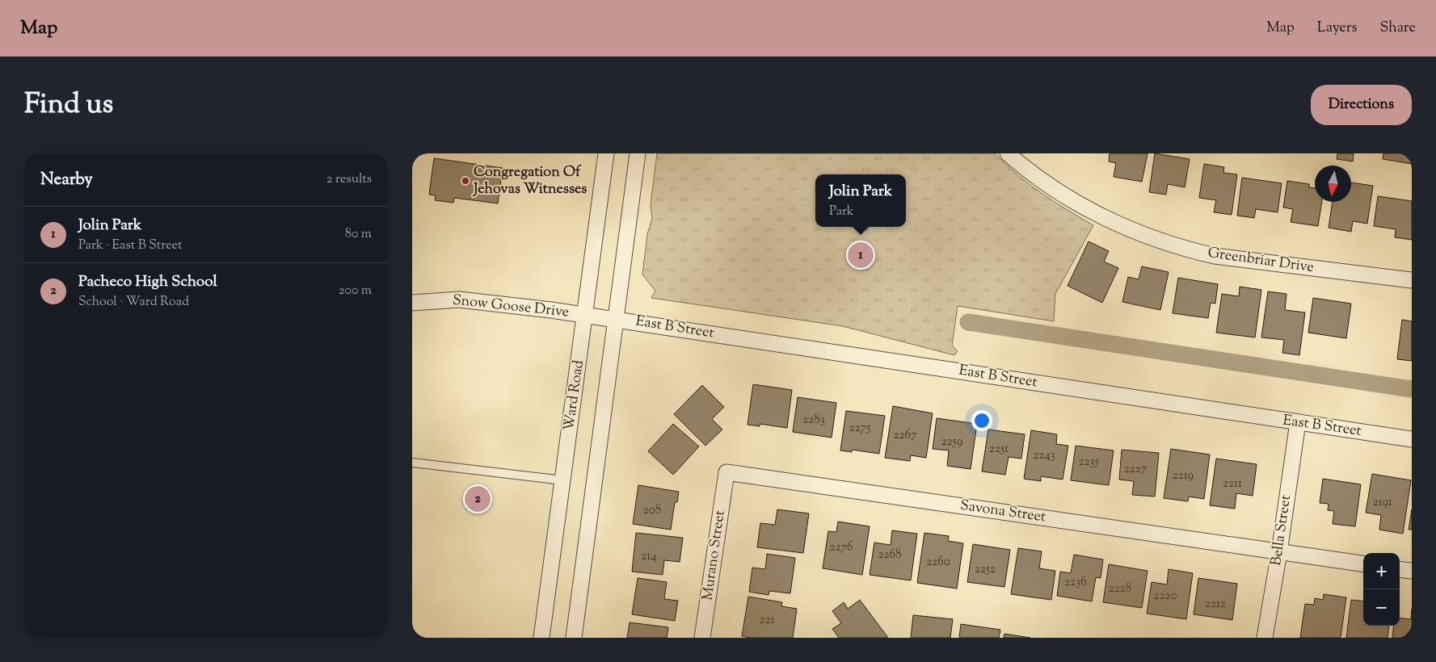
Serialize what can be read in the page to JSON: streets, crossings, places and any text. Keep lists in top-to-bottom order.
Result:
{
  "streets": {
    "street": [
      "Greenbriar Drive",
      "Snow Goose Drive",
      "East B Street",
      "Ward Road",
      "Savona Street",
      "Bella Street",
      "Murano Street"
    ]
  },
  "crossings": [
    ["Snow Goose Drive", "East B Street"],
    ["Snow Goose Drive", "Ward Road"],
    ["East B Street", "Ward Road"],
    ["East B Street", "Bella Street"],
    ["Savona Street", "Bella Street"],
    ["Savona Street", "Murano Street"]
  ],
  "places": ["Congregation Of Jehovas Witnesses"],
  "house_numbers": [
    "2283",
    "2275",
    "2267",
    "2259",
    "2251",
    "2243",
    "2235",
    "2227",
    "2219",
    "2211",
    "2191",
    "208",
    "2276",
    "2268",
    "214",
    "2260",
    "2252",
    "2236",
    "2228",
    "2220",
    "2212",
    "221"
  ],
  "north": "bottom",
  "page": {
    "header": "Map",
    "nav": ["Map", "Layers", "Share"],
    "title": "Find us",
    "buttons": "Directions",
    "heading": ["Nearby", "2 results"],
    "popup": ["Jolin Park", "Park"],
    "list": [
      {
        "mark": "1",
        "name": "Jolin Park",
        "note": "Park · East B Street",
        "value": "80 m"
      },
      {
        "mark": "2",
        "name": "Pacheco High School",
        "note": "School · Ward Road",
        "value": "200 m"
      }
    ],
    "pins": ["1", "2"],
    "map_buttons": ["+", "−"]
  }
}
